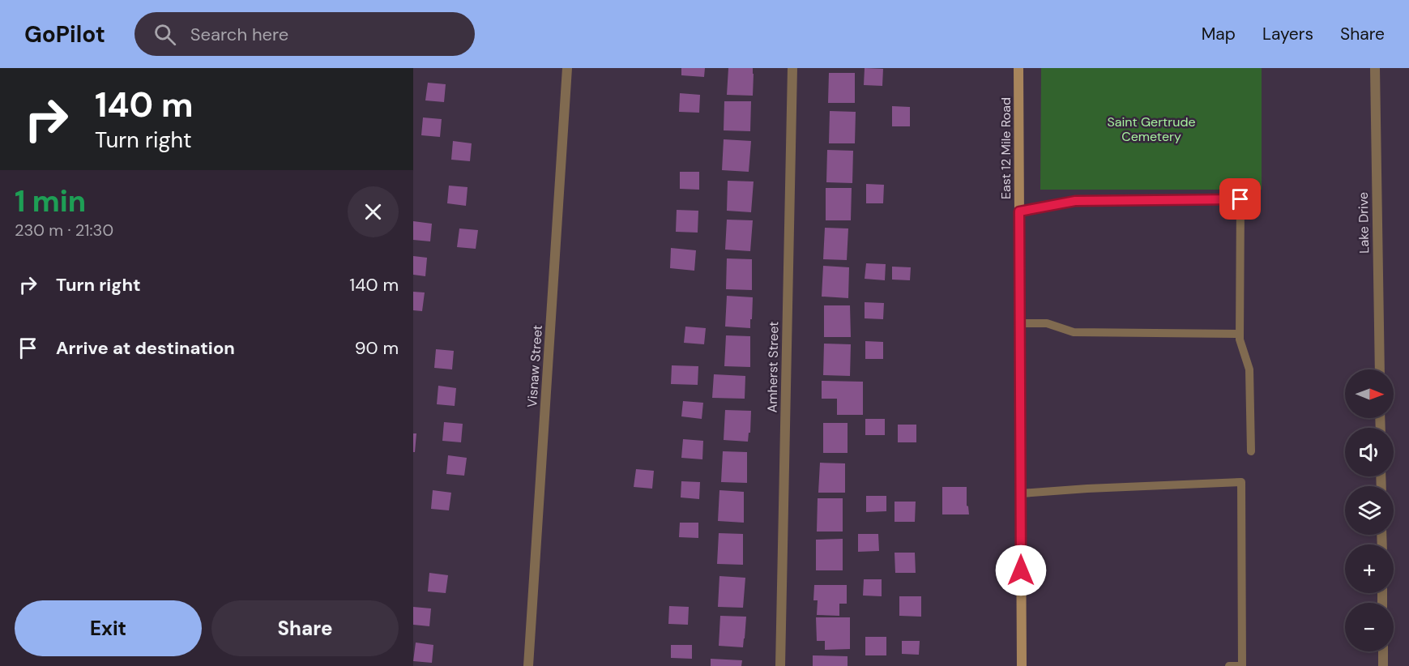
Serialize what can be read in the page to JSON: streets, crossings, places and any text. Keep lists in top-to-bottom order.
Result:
{
  "streets": {
    "main road": ["East 12 Mile Road"],
    "street": ["Lake Drive", "Visnaw Street", "Amherst Street"]
  },
  "parks": ["Saint Gertrude Cemetery"],
  "north": "right",
  "page": {
    "header": "GoPilot",
    "search": "Search here",
    "nav": ["Map", "Layers", "Share"],
    "turn": ["140 m", "Turn right"],
    "heading": ["1 min", "230 m · 21:30"],
    "list": [
      {
        "name": "Turn right",
        "value": "140 m"
      },
      {
        "name": "Arrive at destination",
        "value": "90 m"
      }
    ],
    "map_buttons": ["+", "−"],
    "buttons": ["Exit", "Share"]
  }
}
